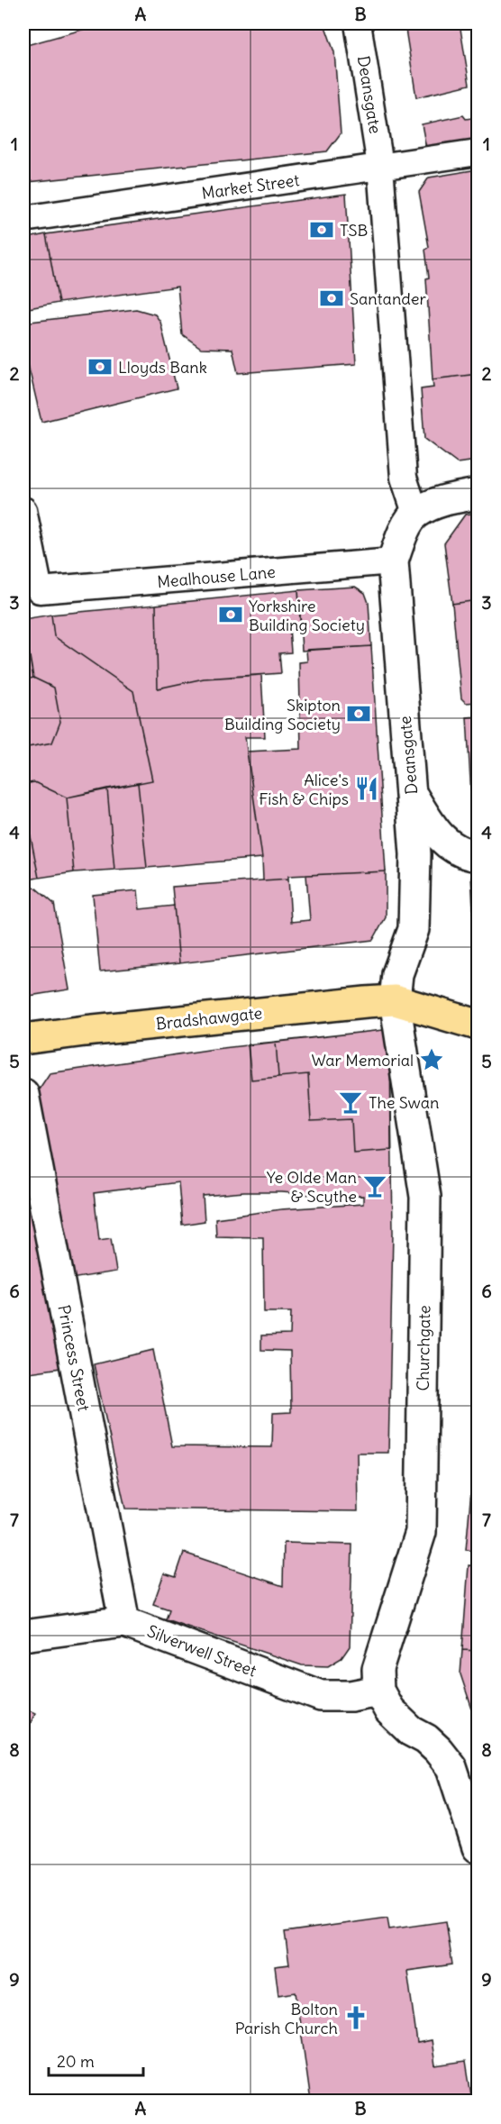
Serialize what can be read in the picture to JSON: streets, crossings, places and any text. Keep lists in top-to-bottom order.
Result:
{
  "streets": {
    "main road": ["Bradshawgate"],
    "street": [
      "Deansgate",
      "Market Street",
      "Mealhouse Lane",
      "Churchgate",
      "Princess Street",
      "Silverwell Street"
    ]
  },
  "crossings": [
    ["Deansgate", "Market Street"],
    ["Deansgate", "Mealhouse Lane"],
    ["Deansgate", "Bradshawgate"],
    ["Deansgate", "Churchgate"],
    ["Bradshawgate", "Churchgate"],
    ["Churchgate", "Silverwell Street"],
    ["Princess Street", "Silverwell Street"]
  ],
  "places": {
    "bank": [
      "TSB",
      "Santander",
      "Lloyds Bank",
      "Yorkshire Building Society",
      "Skipton Building Society"
    ],
    "restaurant": ["Alice's Fish & Chips"],
    "place": ["War Memorial"],
    "bar": ["The Swan", "Ye Olde Man & Scythe"],
    "church": ["Bolton Parish Church"]
  },
  "scale_bar": "20 m",
  "grid": {
    "columns": ["A", "B"],
    "rows": [
      "1",
      "2",
      "3",
      "4",
      "5",
      "6",
      "7",
      "8",
      "9"
    ]
  }
}
